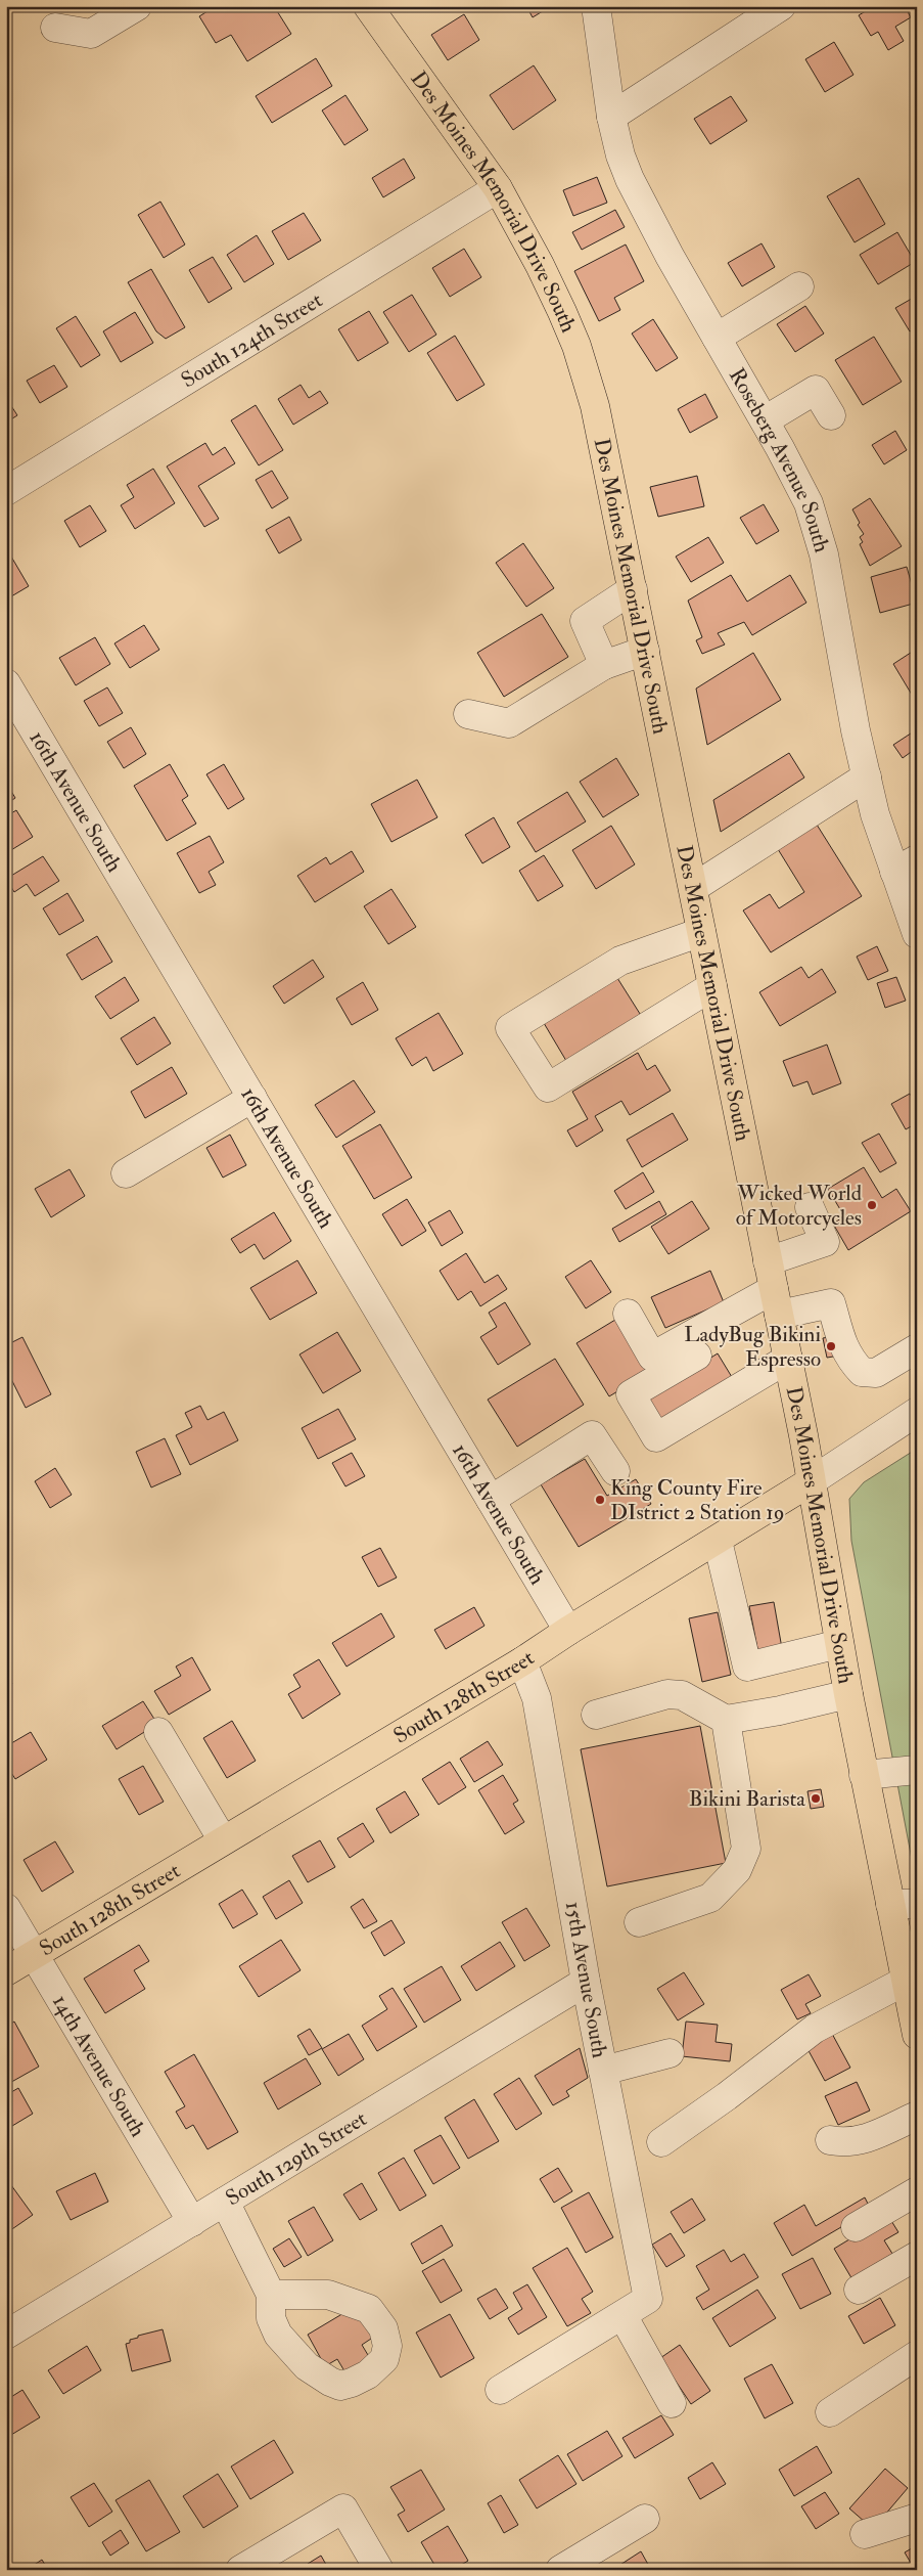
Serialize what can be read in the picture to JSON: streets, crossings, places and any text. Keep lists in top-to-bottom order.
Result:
{
  "streets": {
    "main road": ["Des Moines Memorial Drive South", "South 128th Street"],
    "street": [
      "South 124th Street",
      "Roseberg Avenue South",
      "16th Avenue South",
      "15th Avenue South",
      "14th Avenue South",
      "South 129th Street"
    ]
  },
  "crossings": [
    ["Des Moines Memorial Drive South", "South 124th Street"],
    ["Des Moines Memorial Drive South", "South 128th Street"],
    ["16th Avenue South", "South 128th Street"],
    ["South 128th Street", "15th Avenue South"],
    ["South 128th Street", "14th Avenue South"],
    ["15th Avenue South", "South 129th Street"],
    ["14th Avenue South", "South 129th Street"]
  ],
  "places": [
    "Wicked World of Motorcycles",
    "LadyBug Bikini Espresso",
    "King County Fire DIstrict 2 Station 19",
    "Bikini Barista"
  ]
}
